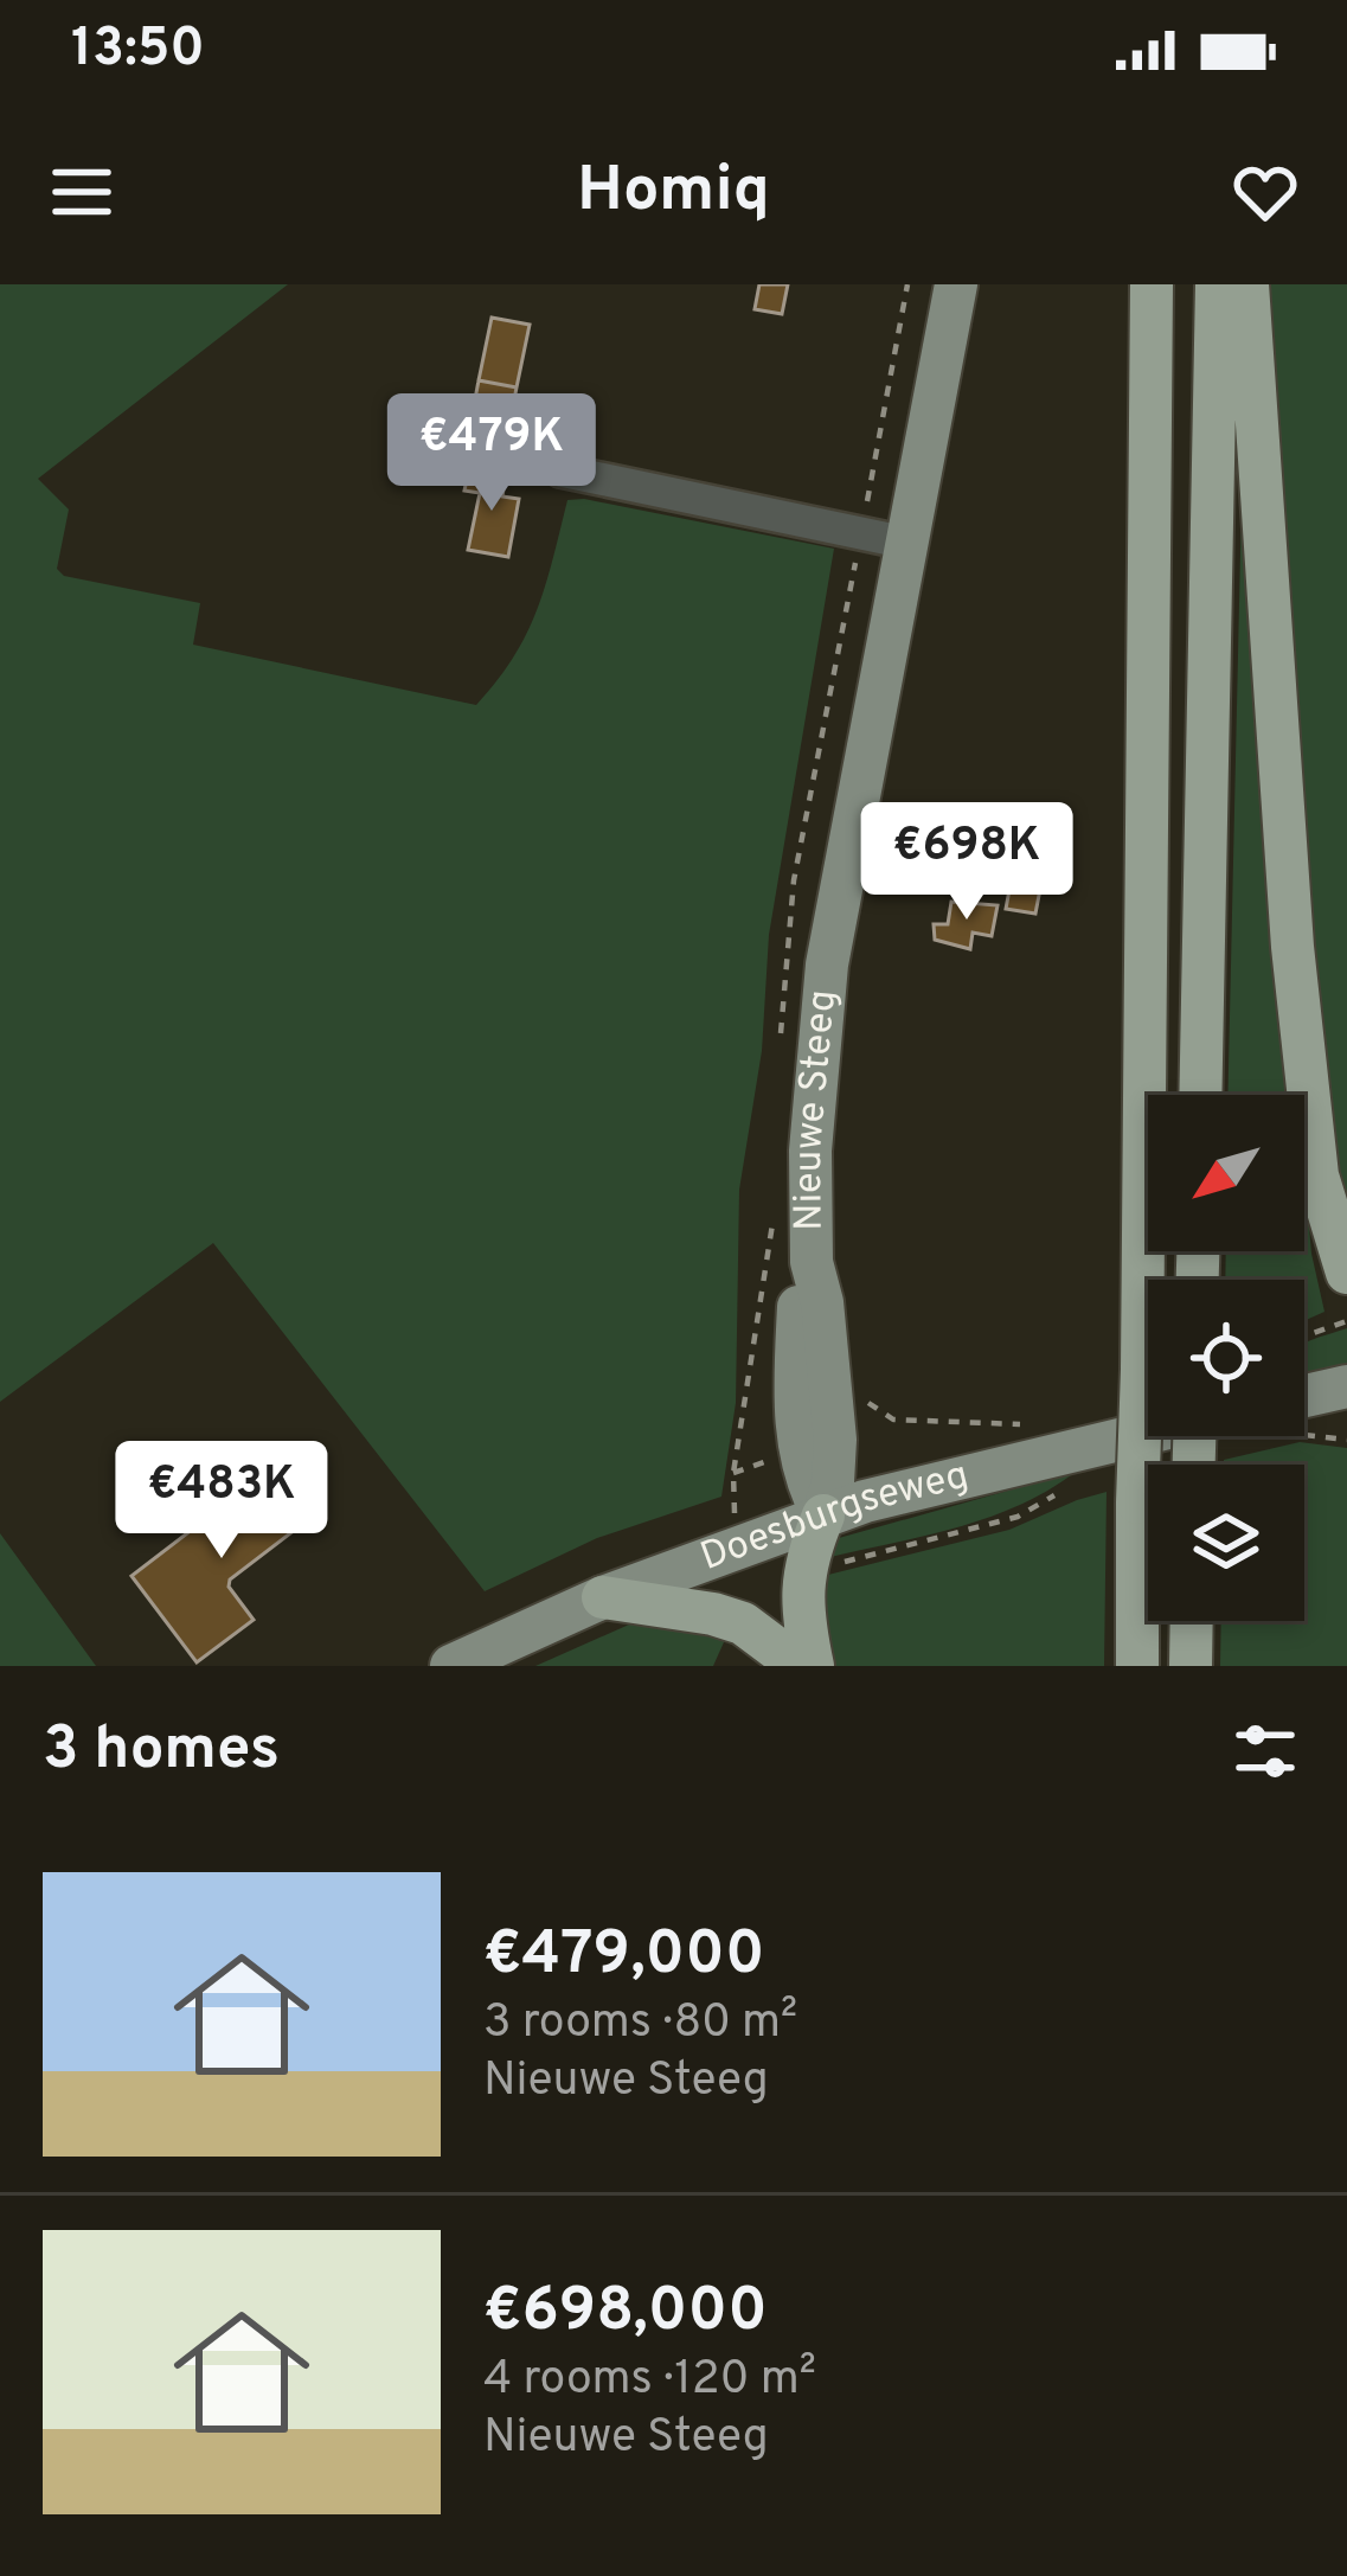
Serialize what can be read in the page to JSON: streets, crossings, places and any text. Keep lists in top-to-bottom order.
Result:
{
  "streets": {
    "main road": ["Nieuwe Steeg", "Doesburgseweg"]
  },
  "crossings": [
    ["Nieuwe Steeg", "Doesburgseweg"]
  ],
  "north": "bottom left",
  "page": {
    "status": "13:50",
    "header": "Homiq",
    "price": ["€479K", "€698K", "€483K"],
    "heading": "3 homes",
    "list": [
      {
        "name": "€479,000",
        "note": "3 rooms · 80 m² · Nieuwe Steeg"
      },
      {
        "name": "€698,000",
        "note": "4 rooms · 120 m² · Nieuwe Steeg"
      }
    ]
  }
}
